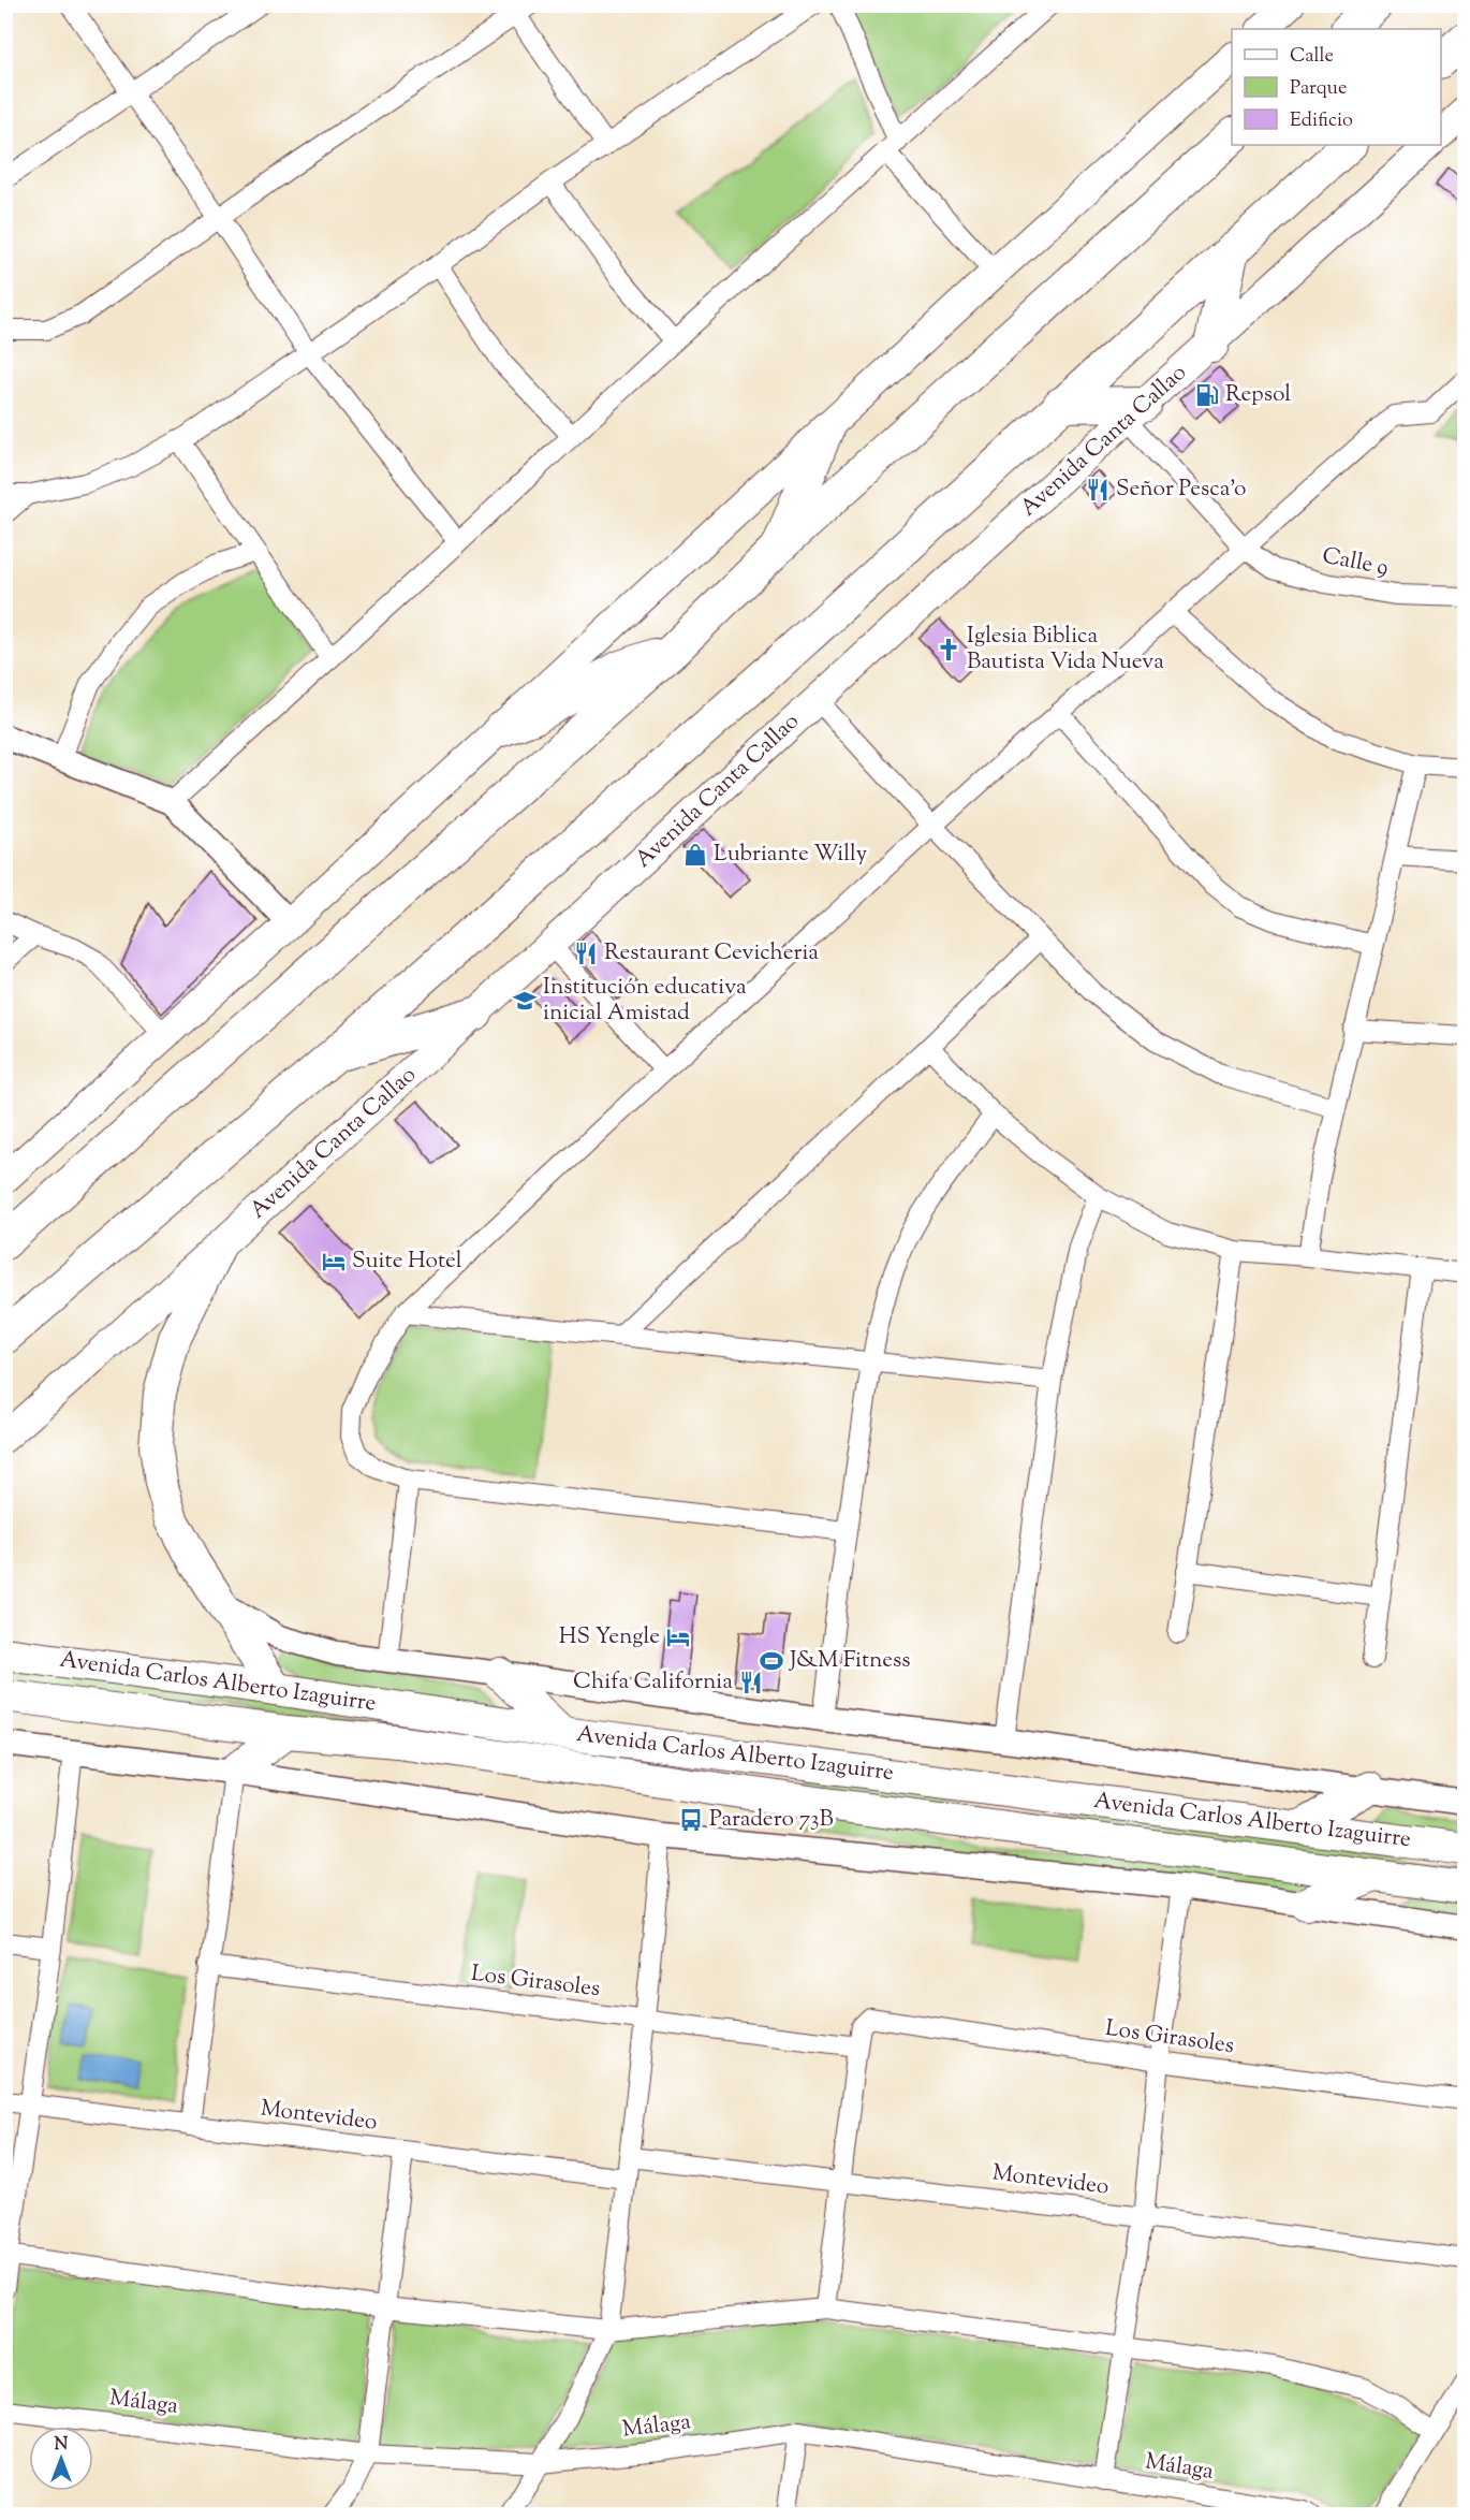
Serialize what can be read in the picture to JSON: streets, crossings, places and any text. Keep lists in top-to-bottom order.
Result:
{
  "streets": {
    "main road": ["Avenida Canta Callao", "Avenida Carlos Alberto Izaguirre"],
    "street": [
      "Calle 9",
      "Los Girasoles",
      "Montevideo",
      "Málaga"
    ]
  },
  "crossings": [
    ["Avenida Canta Callao", "Calle 9"]
  ],
  "places": {
    "fuel station": ["Repsol"],
    "restaurant": ["Señor Pesca'o", "Restaurant Cevicheria", "Chifa California"],
    "church": ["Iglesia Biblica Bautista Vida Nueva"],
    "shop": ["Lubriante Willy"],
    "school or university": ["Institución educativa inicial Amistad"],
    "hotel": ["Suite Hotel", "HS Yengle"],
    "sports": ["J&M Fitness"],
    "bus stop": ["Paradero 73B"]
  },
  "legend": ["Calle", "Parque", "Edificio"],
  "north": "top"
}
